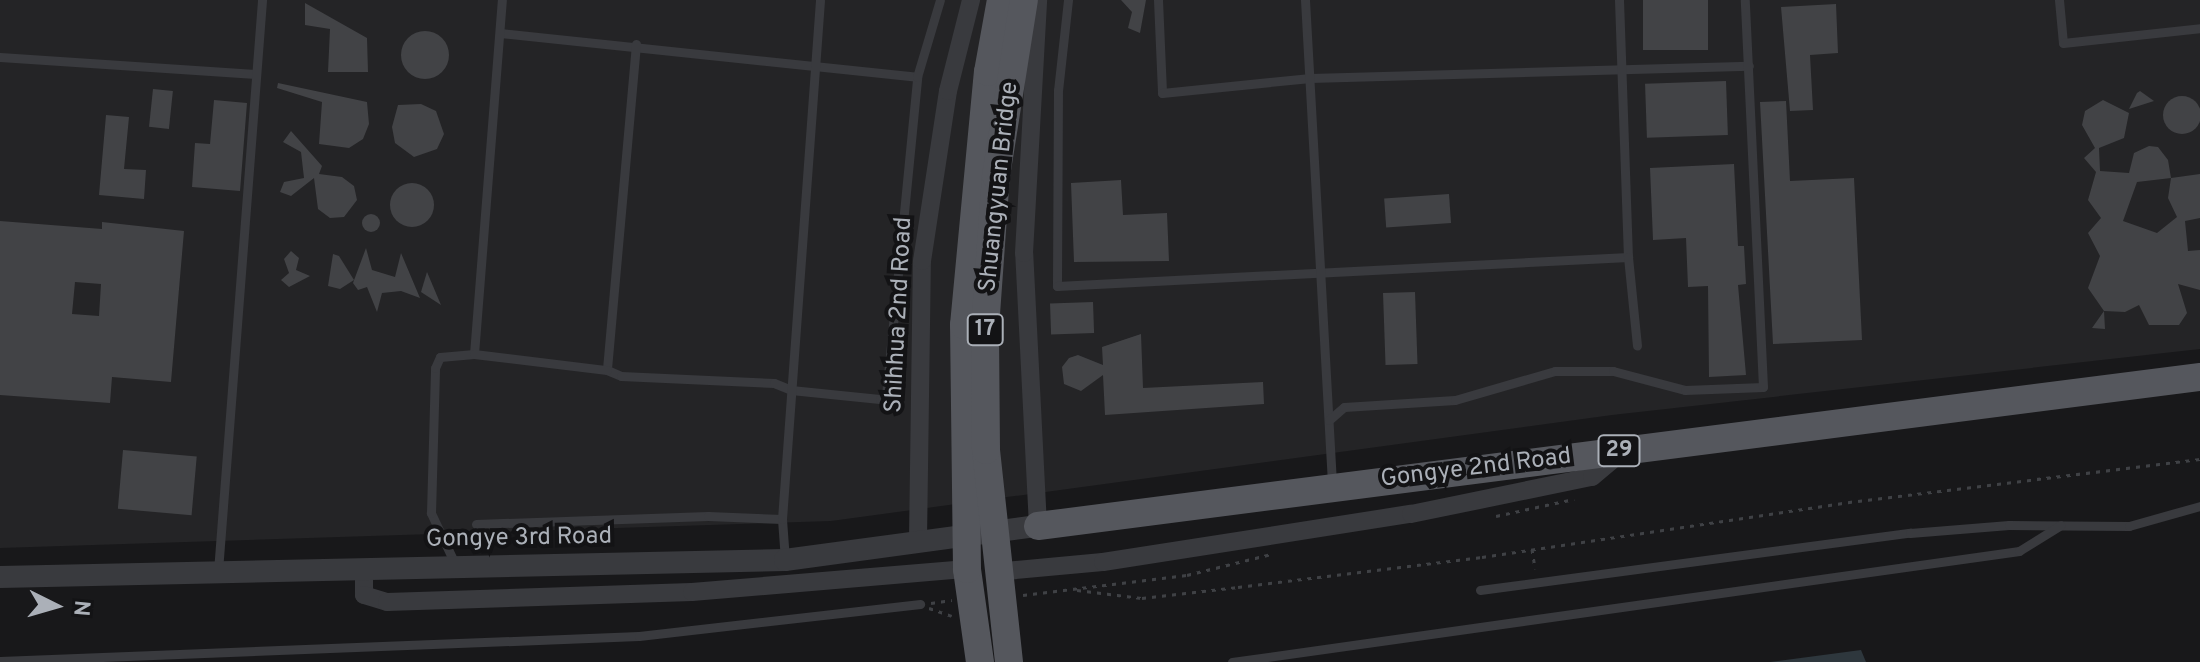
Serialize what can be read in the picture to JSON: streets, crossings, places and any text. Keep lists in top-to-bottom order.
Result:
{
  "streets": {
    "main road": [
      "Shuangyuan Bridge",
      "17",
      "29",
      "Gongye 2nd Road"
    ],
    "street": ["Shihhua 2nd Road", "Gongye 3rd Road"]
  },
  "crossings": [
    ["Shihhua 2nd Road", "Gongye 3rd Road"],
    ["Gongye 2nd Road", "Gongye 3rd Road"]
  ],
  "north": "right"
}
